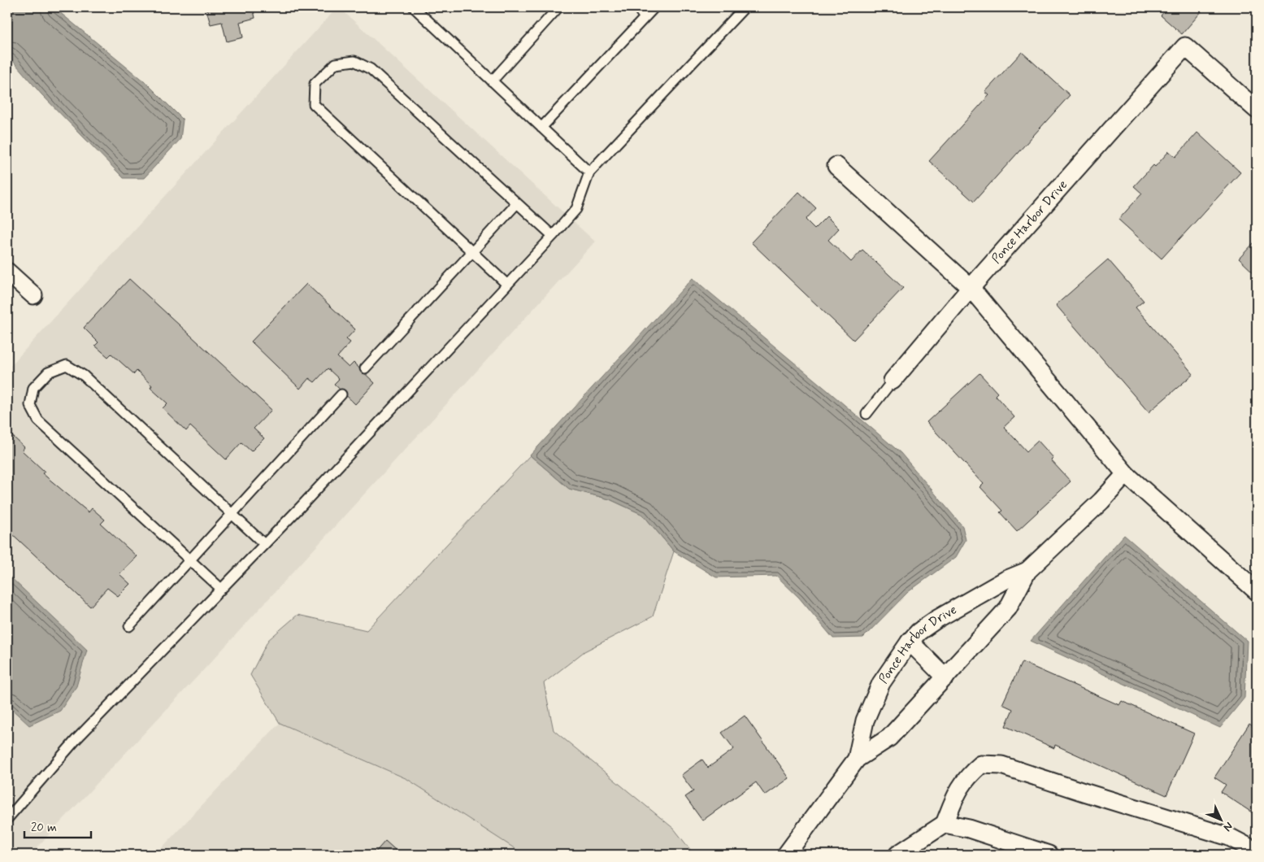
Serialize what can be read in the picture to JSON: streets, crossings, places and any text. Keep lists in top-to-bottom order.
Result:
{
  "streets": {
    "street": ["Ponce Harbor Drive"]
  },
  "scale_bar": "20 m",
  "north": "bottom right"
}
